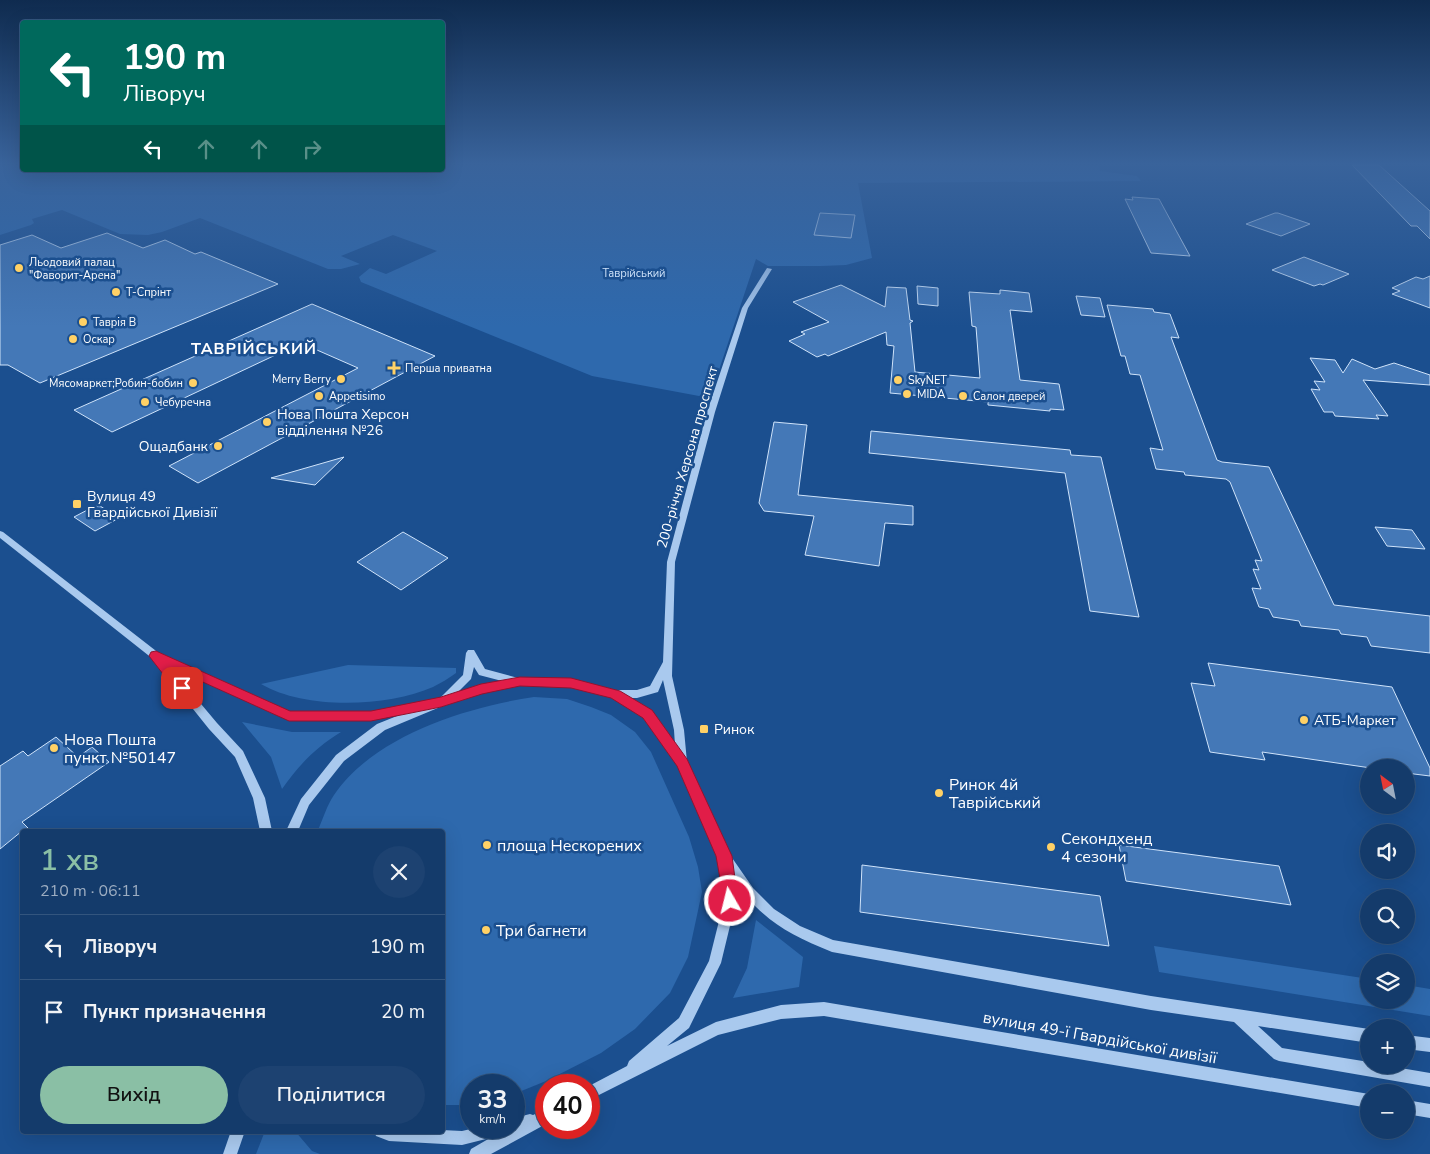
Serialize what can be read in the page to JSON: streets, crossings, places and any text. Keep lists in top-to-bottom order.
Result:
{
  "streets": {
    "street": ["200-річчя Херсона проспект", "вулиця 49-ї Гвардійської дивізії"]
  },
  "districts": ["ТАВРІЙСЬКИЙ"],
  "parks": ["Таврійський"],
  "places": {
    "other": [
      "Льодовий палац \"Фаворит-Арена\"",
      "Т-Спрінт",
      "Таврія В",
      "Оскар",
      "Merry Berry",
      "SkyNET",
      "Мясомаркет;Робин-бобин",
      "MIDA",
      "Appetisimo",
      "Салон дверей",
      "Чебуречна",
      "Нова Пошта Херсон відділення №26",
      "Ощадбанк",
      "АТБ-Маркет",
      "Нова Пошта пункт №50147",
      "Ринок 4й Таврійський",
      "площа Нескорених",
      "Секондхенд 4 сезони",
      "Три багнети"
    ],
    "health": ["Перша приватна"],
    "transit": ["Вулиця 49 Гвардійської Дивізії", "Ринок"]
  },
  "north": "top left",
  "page": {
    "turn": ["190 m", "Ліворуч"],
    "map_buttons": ["+", "−"],
    "heading": ["1 хв", "210 m · 06:11"],
    "list": [
      {
        "name": "Ліворуч",
        "value": "190 m"
      },
      {
        "name": "Пункт призначення",
        "value": "20 m"
      }
    ],
    "buttons": ["Вихід", "Поділитися"],
    "speed": "33 km/h",
    "limit": "40"
  }
}
